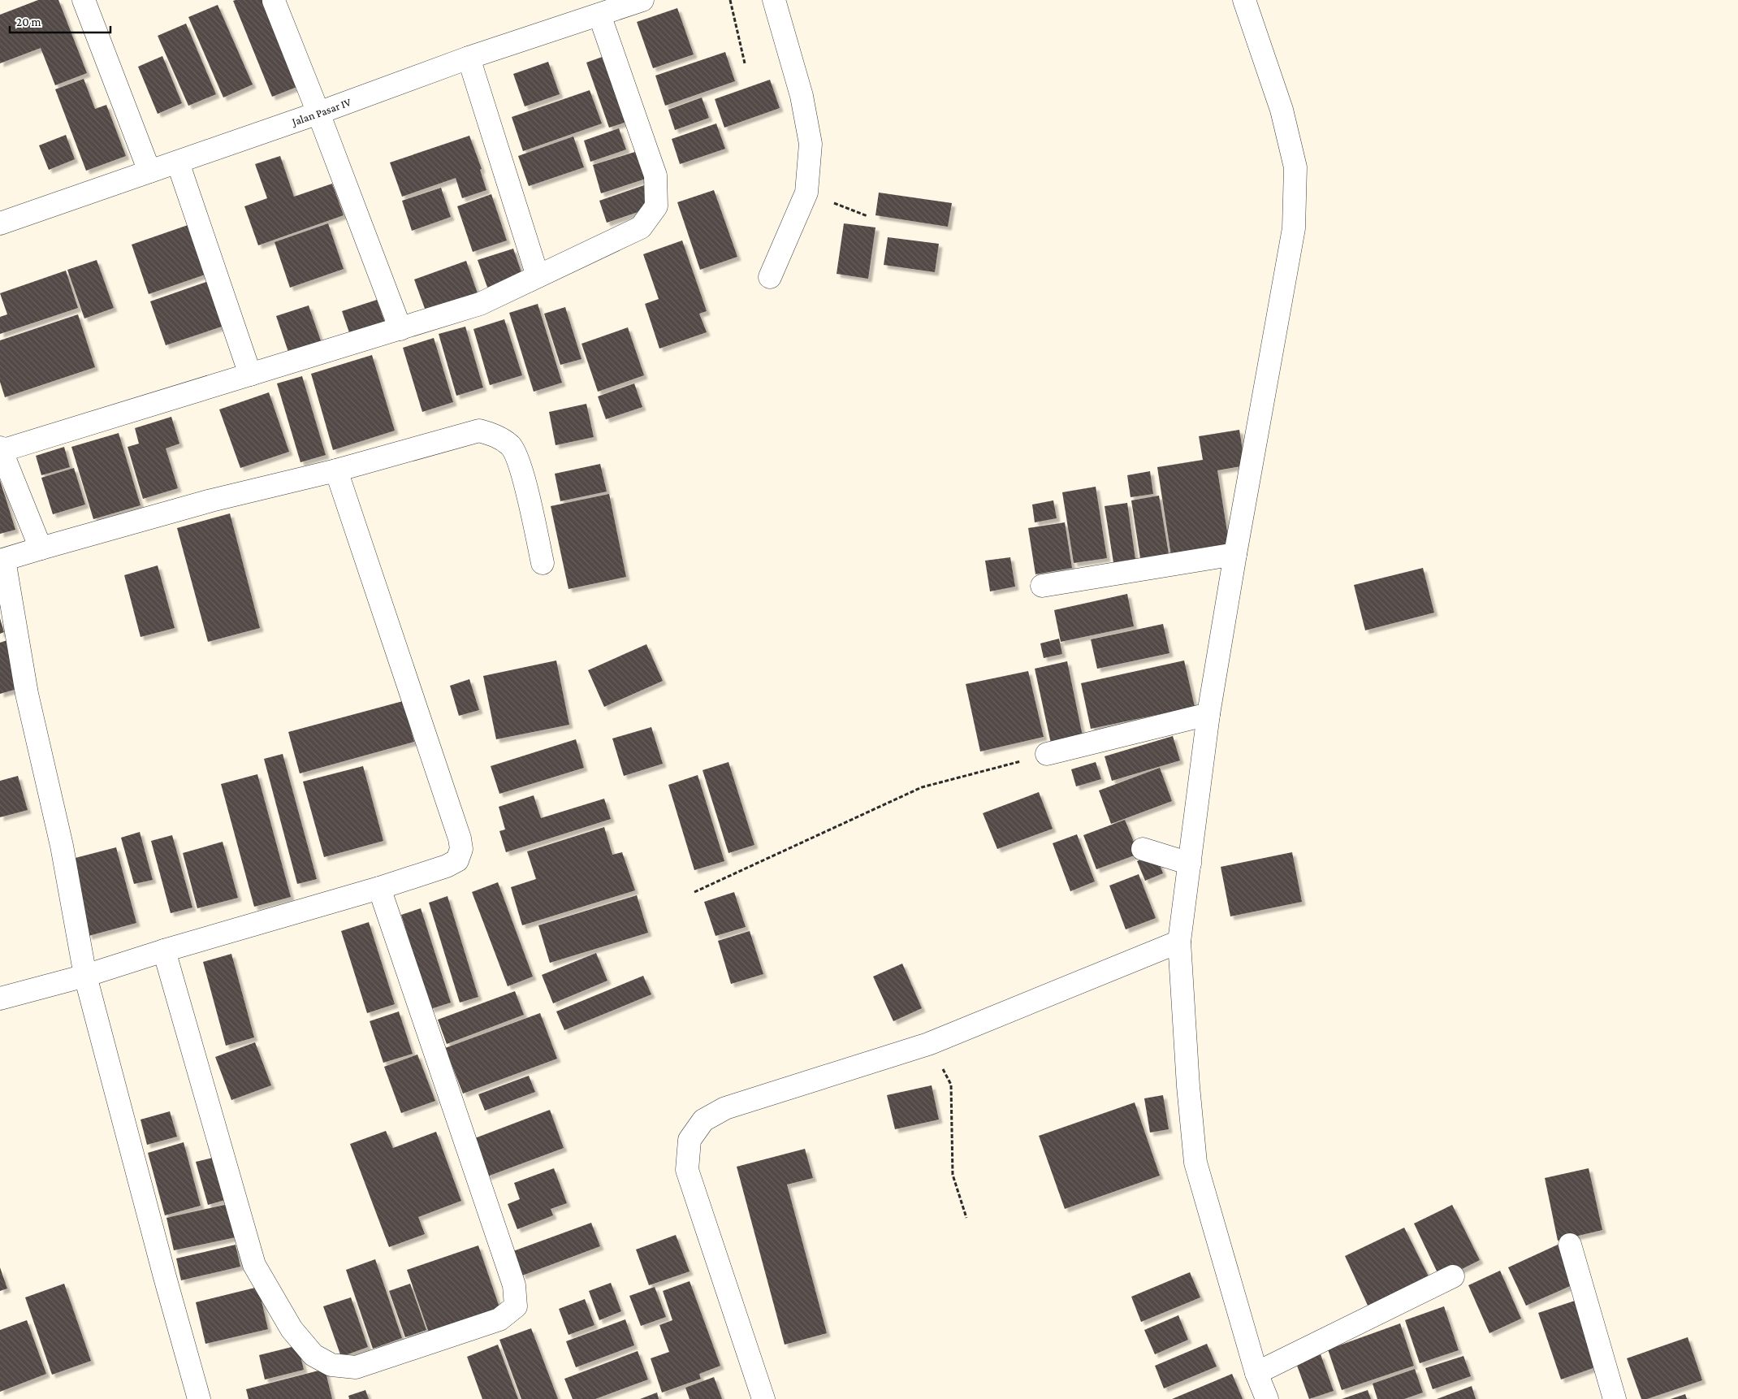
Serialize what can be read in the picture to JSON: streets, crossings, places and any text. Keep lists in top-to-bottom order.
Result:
{
  "streets": {
    "street": ["Jalan Pasar IV"]
  },
  "scale_bar": "20 m"
}
